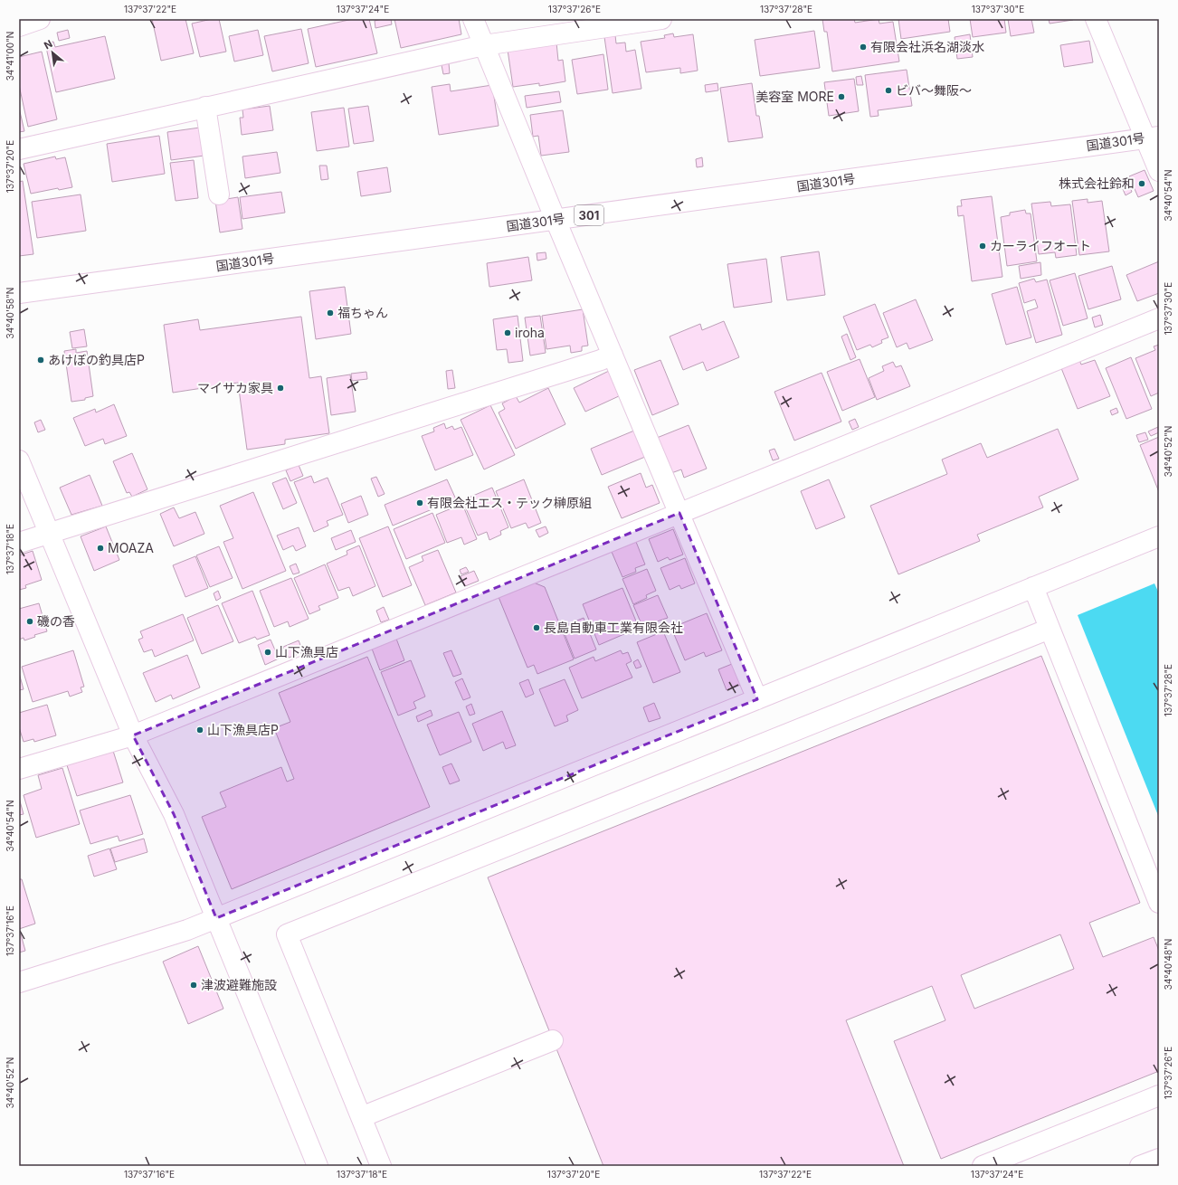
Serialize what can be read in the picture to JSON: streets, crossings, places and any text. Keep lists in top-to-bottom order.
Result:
{
  "streets": {
    "main road": ["国道301号", "301"]
  },
  "places": [
    "有限会社浜名湖淡水",
    "ビバ～舞阪～",
    "美容室 MORE",
    "株式会社鈴和",
    "カーライフオート",
    "福ちゃん",
    "iroha",
    "あけぼの釣具店P",
    "マイサカ家具",
    "有限会社エス・テック榊原組",
    "MOAZA",
    "磯の香",
    "長島自動車工業有限会社",
    "山下漁具店",
    "山下漁具店P",
    "津波避難施設"
  ],
  "north": "top left",
  "coordinates": [
    "137°37'22\"E",
    "137°37'24\"E",
    "137°37'26\"E",
    "137°37'28\"E",
    "137°37'30\"E",
    "34°41'00\"N",
    "137°37'20\"E",
    "34°40'54\"N",
    "34°40'58\"N",
    "34°40'52\"N",
    "137°37'18\"E",
    "137°37'16\"E",
    "34°40'48\"N"
  ]
}
